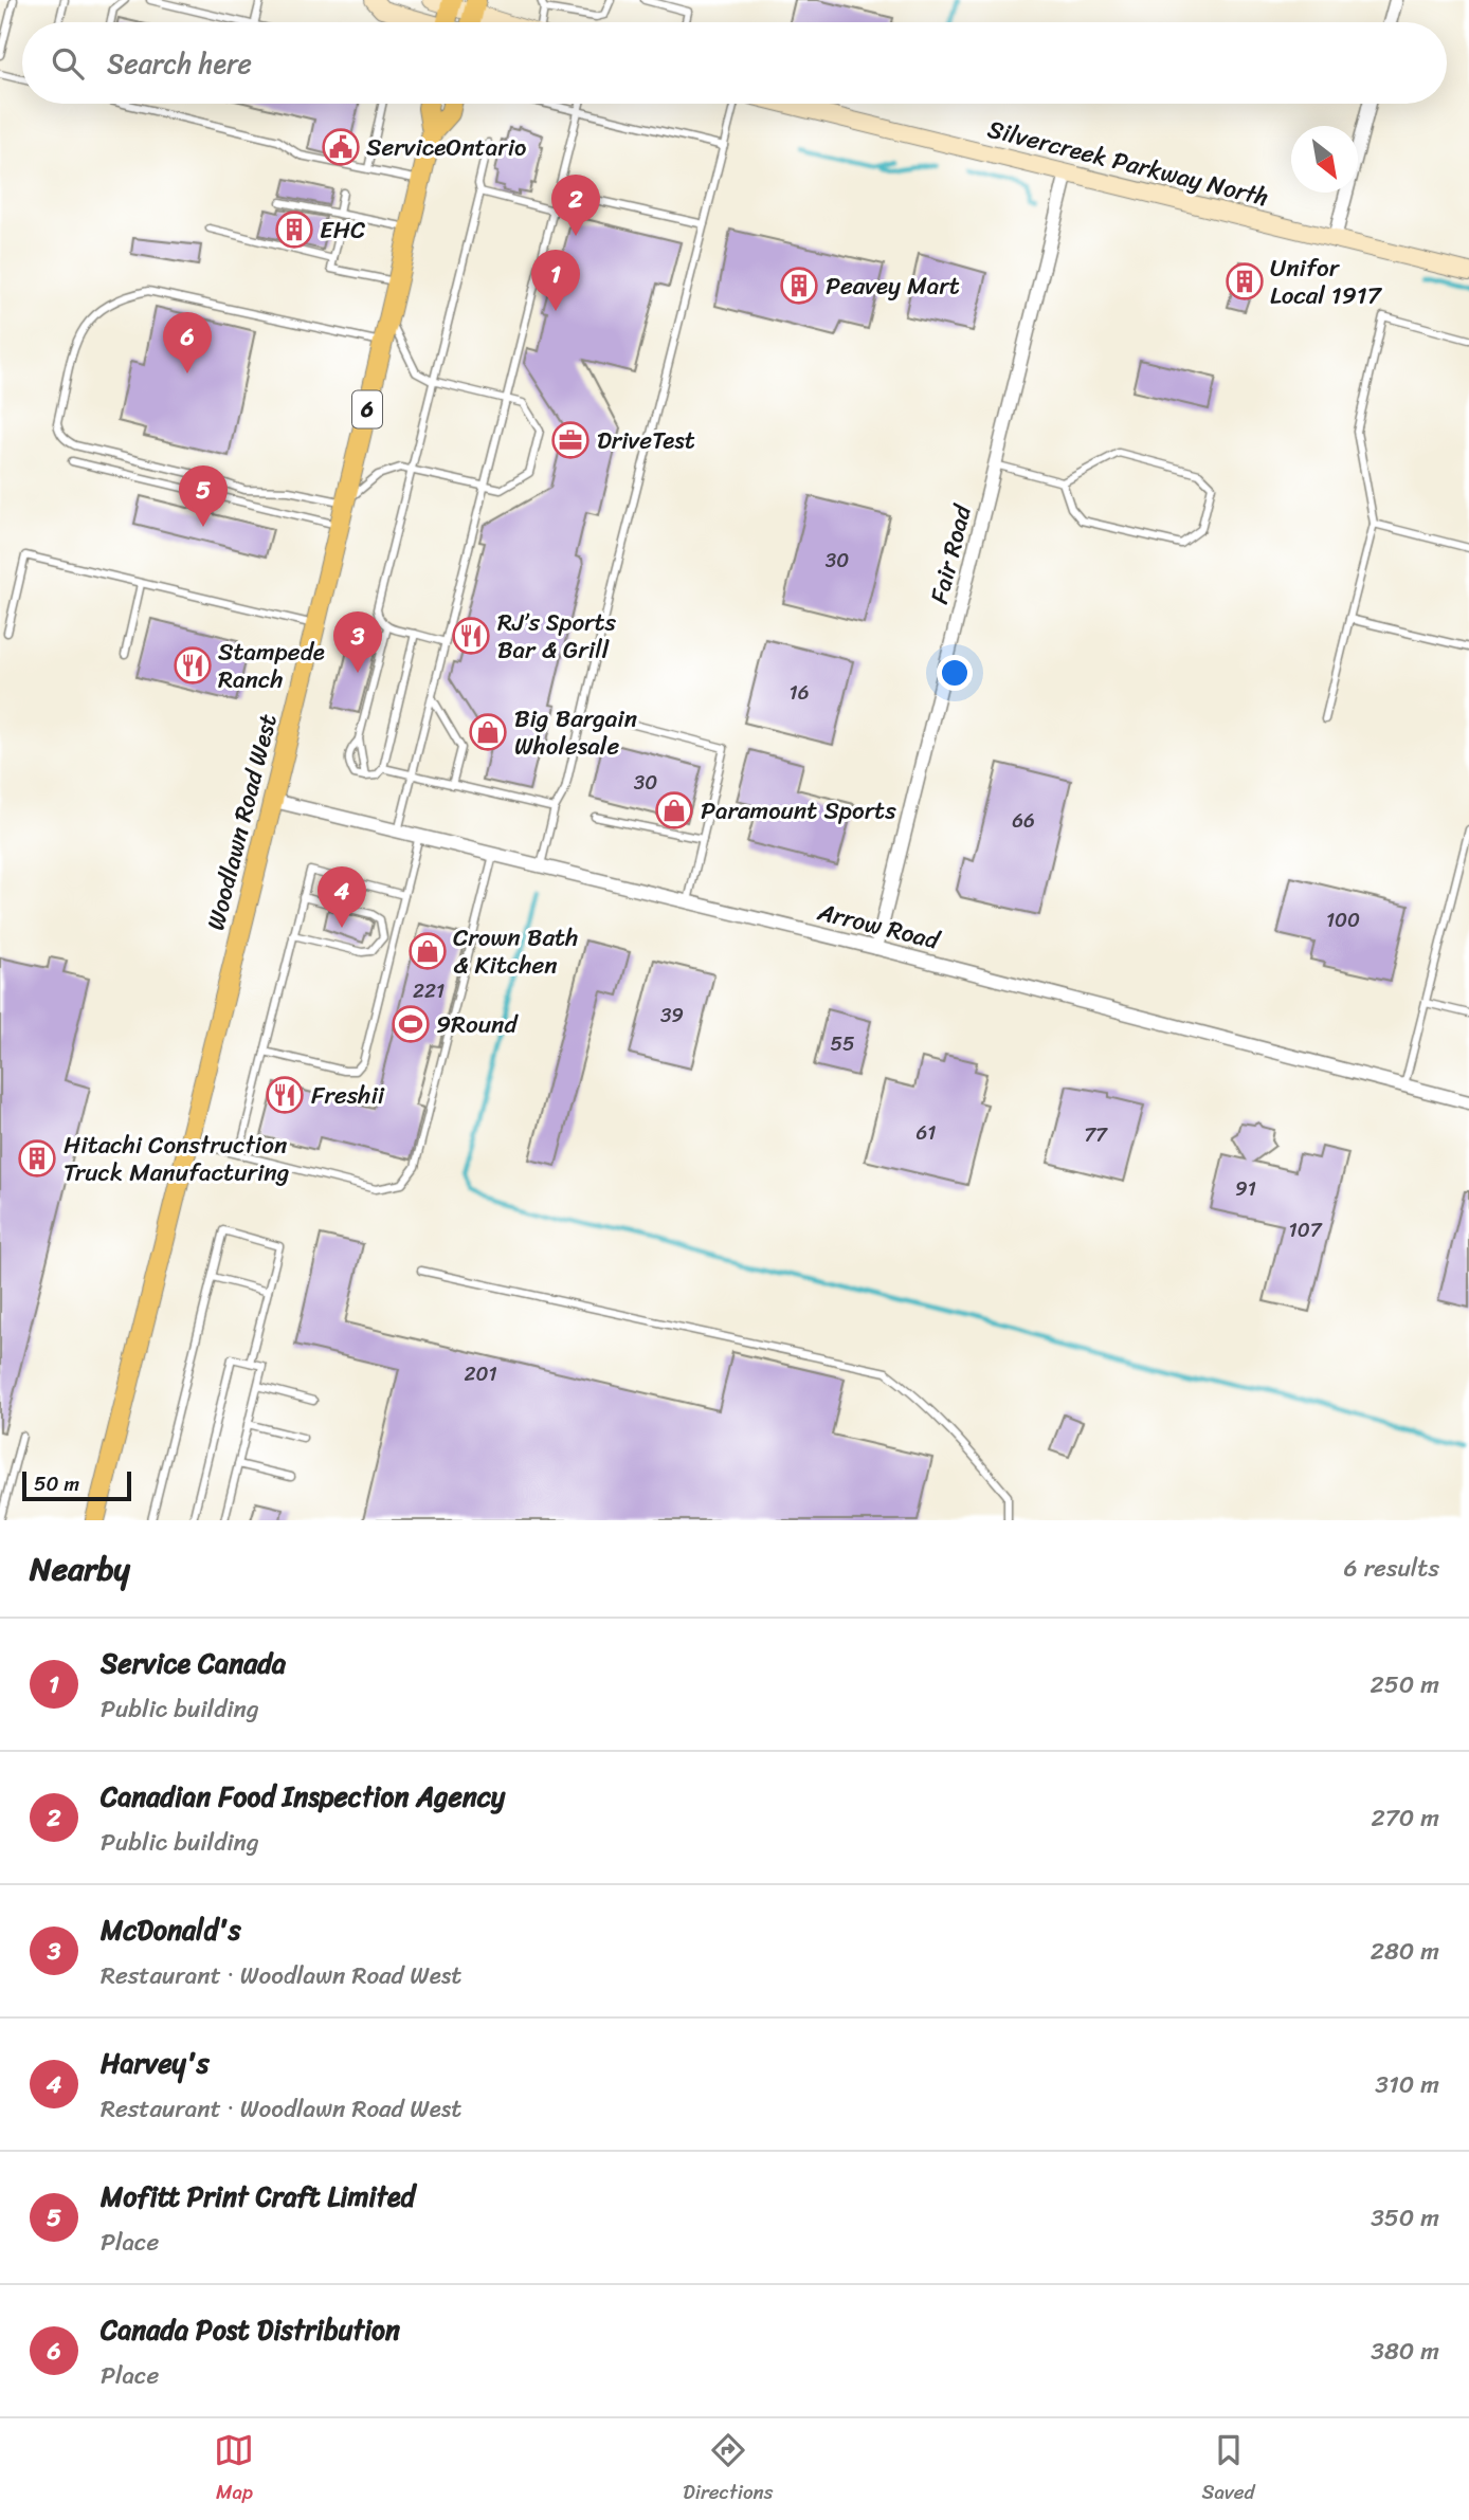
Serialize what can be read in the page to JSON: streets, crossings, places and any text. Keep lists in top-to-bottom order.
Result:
{
  "streets": {
    "main road": ["Silvercreek Parkway North", "6", "Woodlawn Road West"],
    "street": ["Fair Road", "Arrow Road"]
  },
  "crossings": [
    ["Silvercreek Parkway North", "Fair Road"],
    ["Fair Road", "Arrow Road"],
    ["Woodlawn Road West", "Arrow Road"]
  ],
  "places": {
    "public building": ["ServiceOntario"],
    "building": [
      "EHC",
      "Unifor Local 1917",
      "Peavey Mart",
      "Hitachi Construction Truck Manufacturing"
    ],
    "office": ["DriveTest"],
    "restaurant": ["RJ’s Sports Bar & Grill", "Stampede Ranch", "Freshii"],
    "shop": ["Big Bargain Wholesale", "Paramount Sports", "Crown Bath & Kitchen"],
    "sports": ["9Round"]
  },
  "house_numbers": [
    "30",
    "16",
    "30",
    "66",
    "100",
    "221",
    "39",
    "55",
    "61",
    "77",
    "91",
    "107",
    "201"
  ],
  "scale_bar": "50 m",
  "north": "bottom right",
  "page": {
    "search": "Search here",
    "pins": [
      "2",
      "1",
      "6",
      "5",
      "3",
      "4"
    ],
    "scale": "50 m",
    "heading": ["Nearby", "6 results"],
    "list": [
      {
        "mark": "1",
        "name": "Service Canada",
        "note": "Public building",
        "value": "250 m"
      },
      {
        "mark": "2",
        "name": "Canadian Food Inspection Agency",
        "note": "Public building",
        "value": "270 m"
      },
      {
        "mark": "3",
        "name": "McDonald's",
        "note": "Restaurant · Woodlawn Road West",
        "value": "280 m"
      },
      {
        "mark": "4",
        "name": "Harvey's",
        "note": "Restaurant · Woodlawn Road West",
        "value": "310 m"
      },
      {
        "mark": "5",
        "name": "Mofitt Print Craft Limited",
        "note": "Place",
        "value": "350 m"
      },
      {
        "mark": "6",
        "name": "Canada Post Distribution",
        "note": "Place",
        "value": "380 m"
      }
    ],
    "nav": ["Map", "Directions", "Saved"]
  }
}
